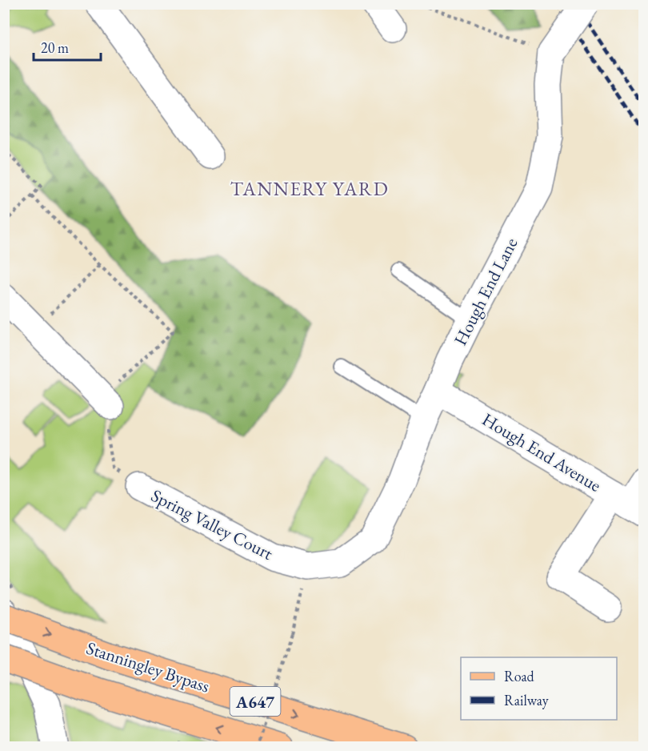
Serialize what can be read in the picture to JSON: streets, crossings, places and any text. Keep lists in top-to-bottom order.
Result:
{
  "streets": {
    "main road": ["Stanningley Bypass", "A647"],
    "street": ["Hough End Lane", "Hough End Avenue", "Spring Valley Court"]
  },
  "crossings": [
    ["Hough End Lane", "Hough End Avenue"],
    ["Hough End Lane", "Spring Valley Court"]
  ],
  "districts": ["TANNERY YARD"],
  "legend": ["Road", "Railway"],
  "scale_bar": "20 m"
}
